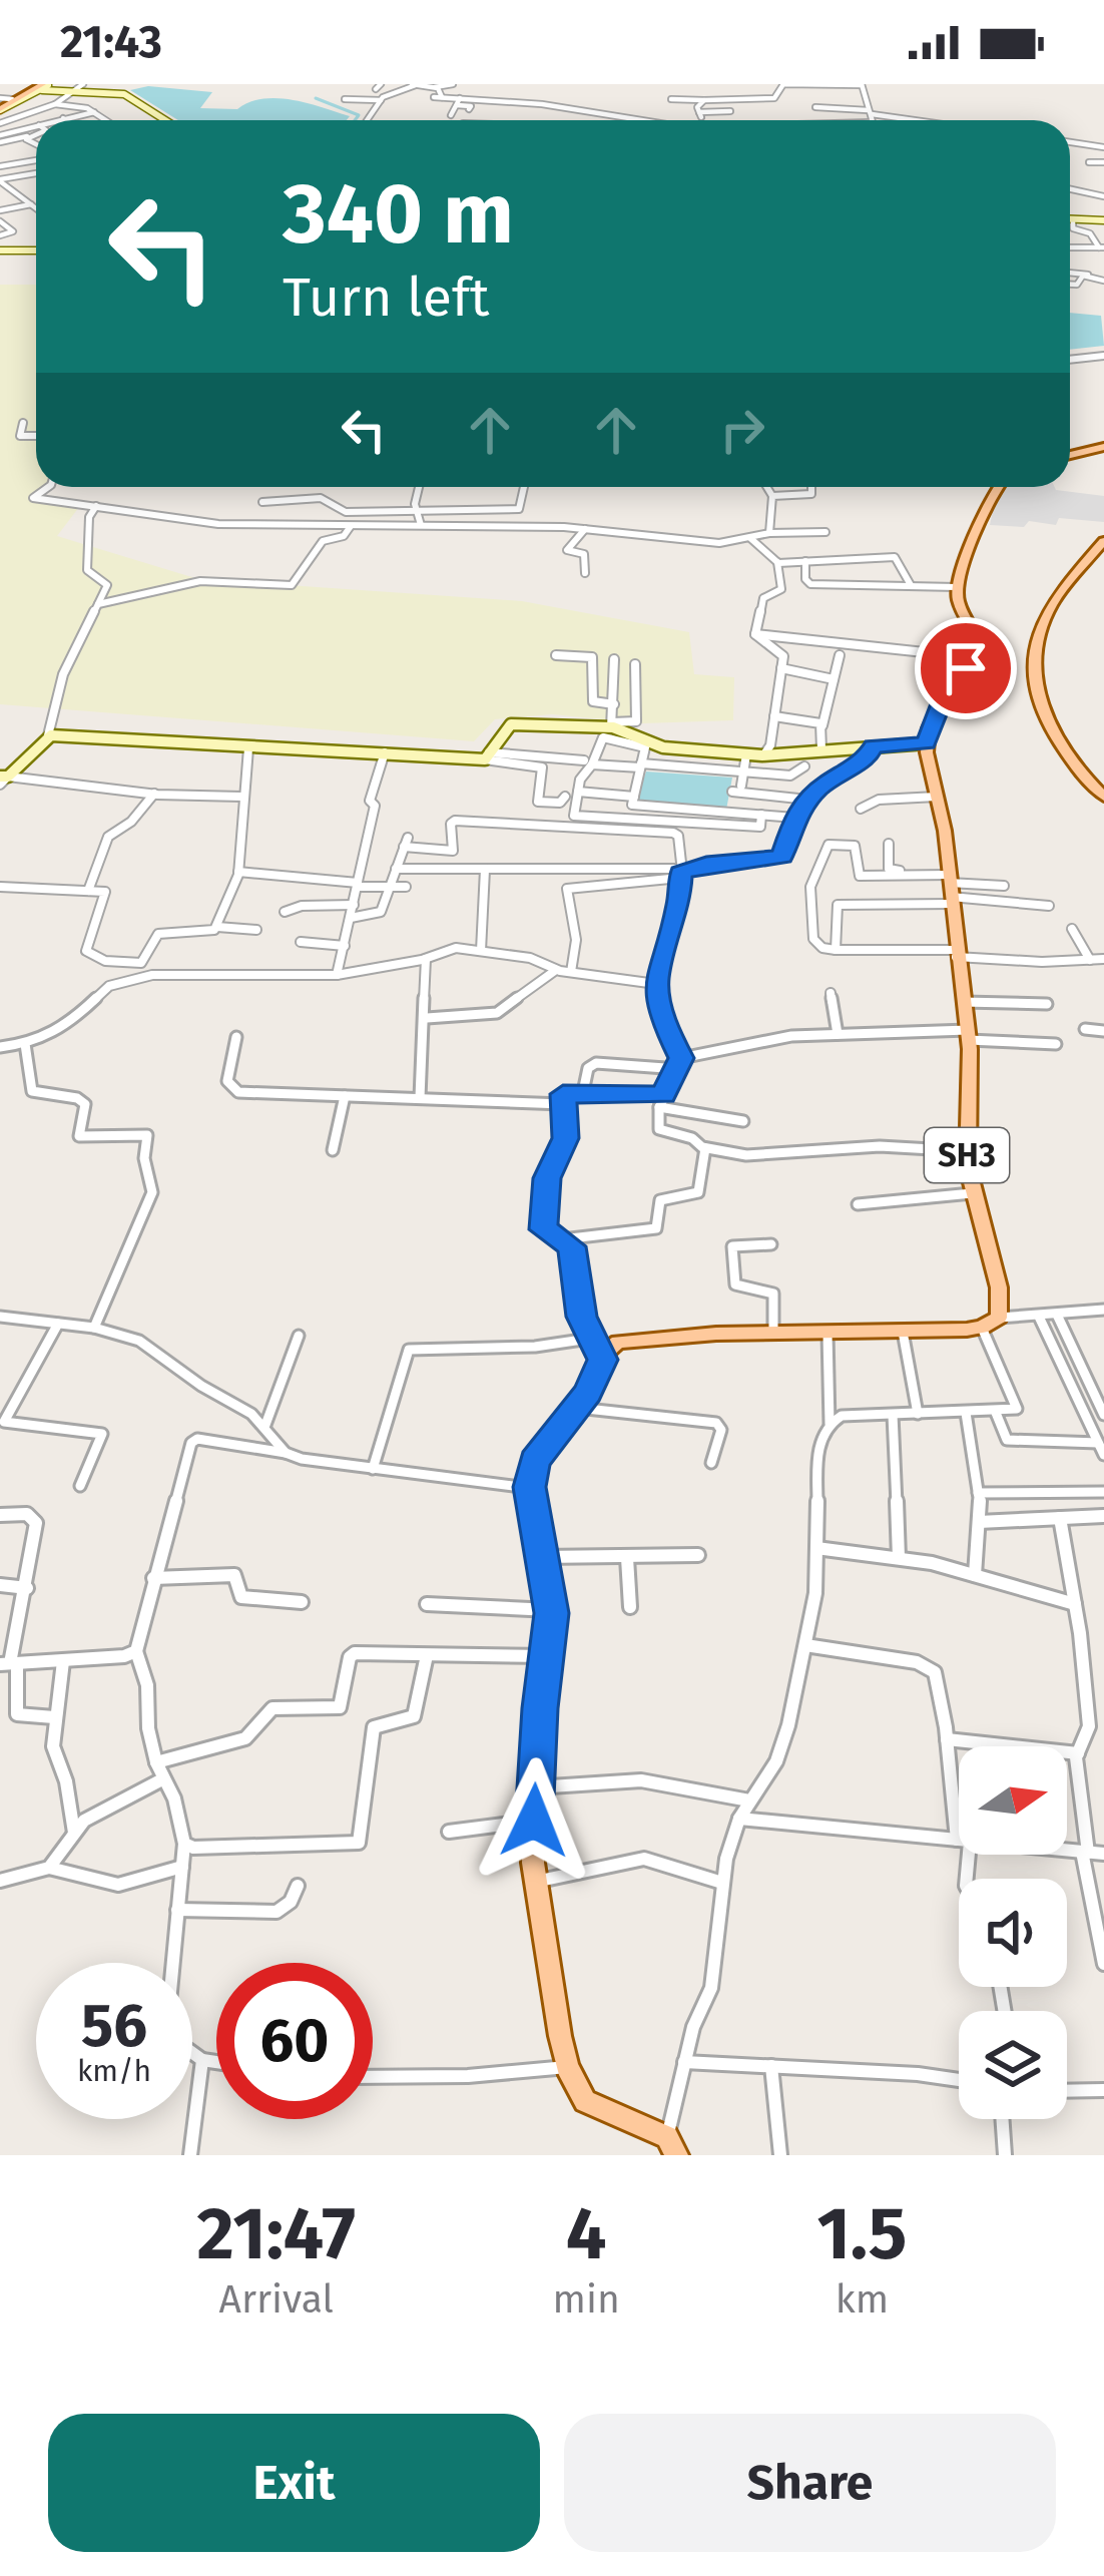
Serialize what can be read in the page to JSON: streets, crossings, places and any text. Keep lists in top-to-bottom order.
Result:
{
  "streets": {
    "main road": ["SH3"]
  },
  "north": "right",
  "page": {
    "status": "21:43",
    "turn": ["340 m", "Turn left"],
    "speed": "56 km/h",
    "limit": "60",
    "eta": [
      "21:47",
      "Arrival",
      "4",
      "min",
      "1.5",
      "km"
    ],
    "buttons": ["Exit", "Share"]
  }
}
